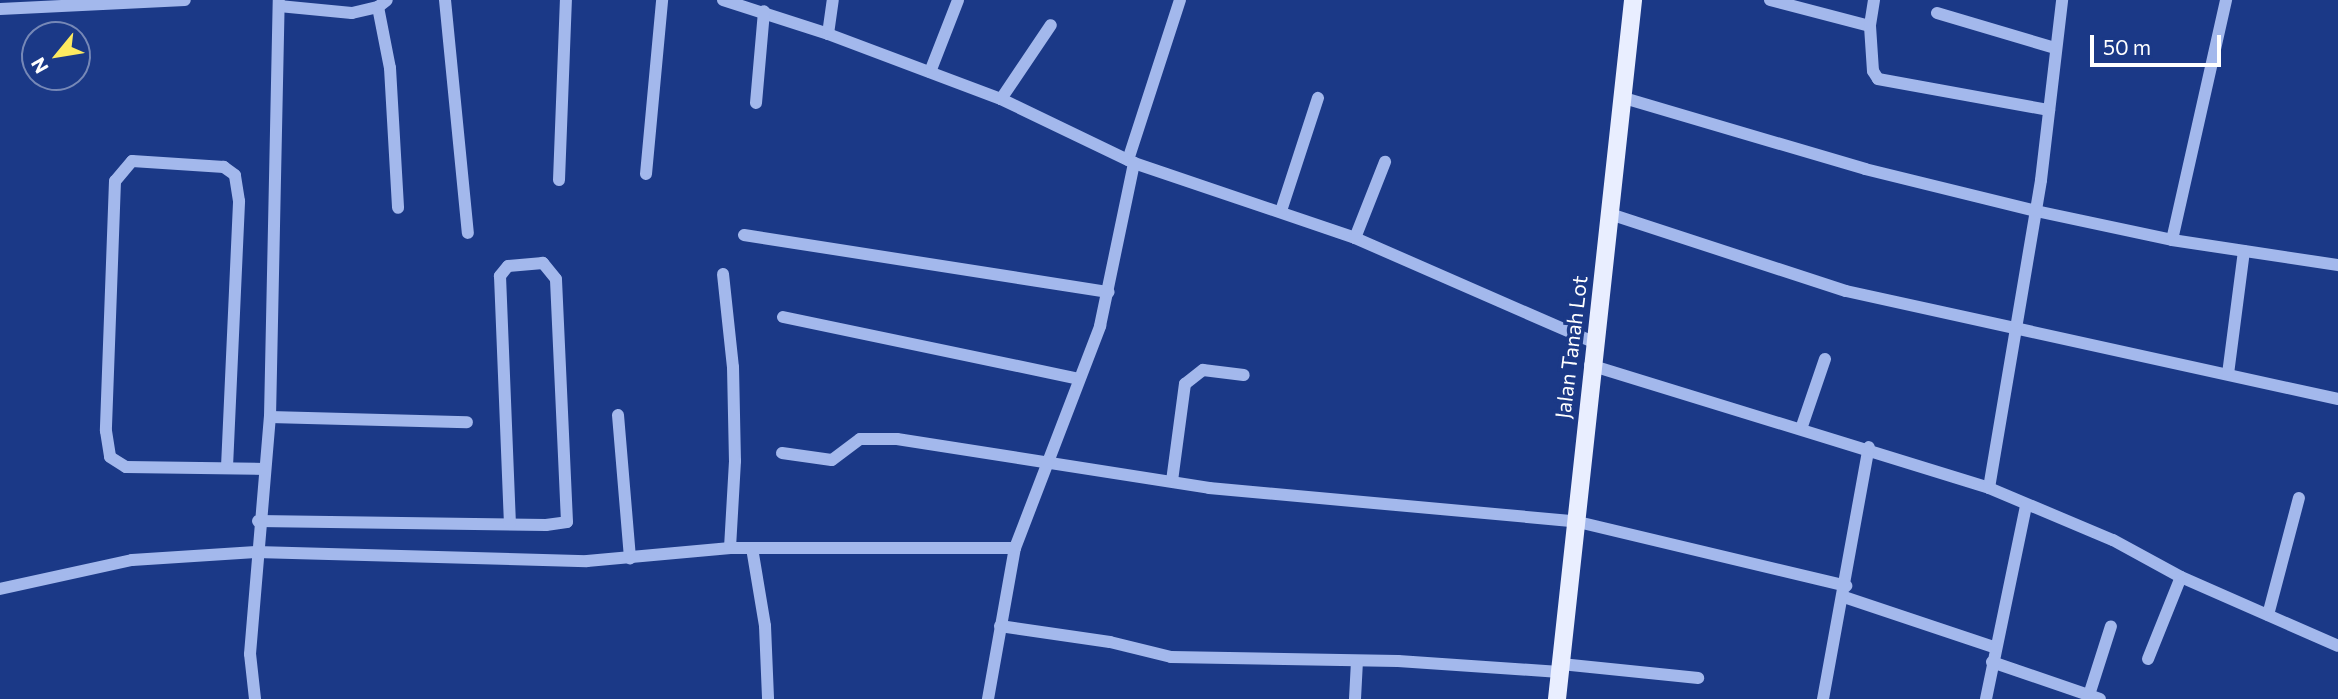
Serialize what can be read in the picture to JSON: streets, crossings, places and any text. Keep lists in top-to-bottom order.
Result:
{
  "streets": {
    "main road": ["Jalan Tanah Lot"]
  },
  "scale_bar": "50 m",
  "north": "bottom left"
}
